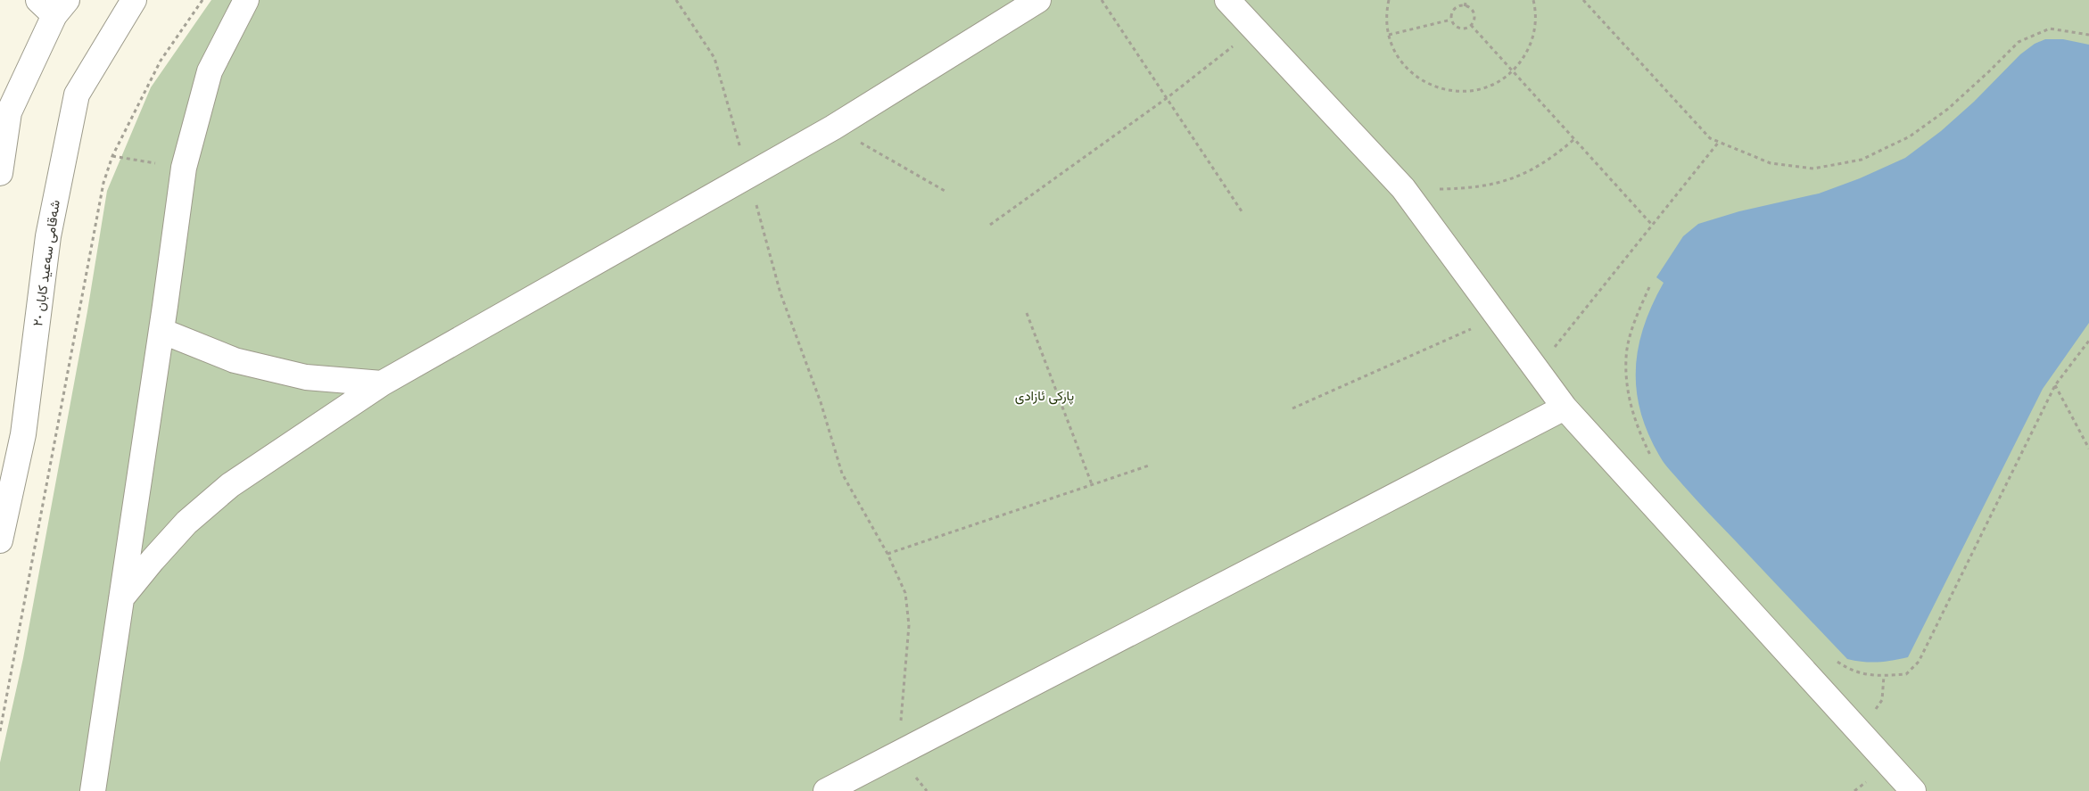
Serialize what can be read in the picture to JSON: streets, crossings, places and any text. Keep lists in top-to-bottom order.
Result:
{
  "streets": {
    "street": ["شەقامی سەعید کابان ٢٠"]
  },
  "parks": ["پارکی ئازادی"]
}
